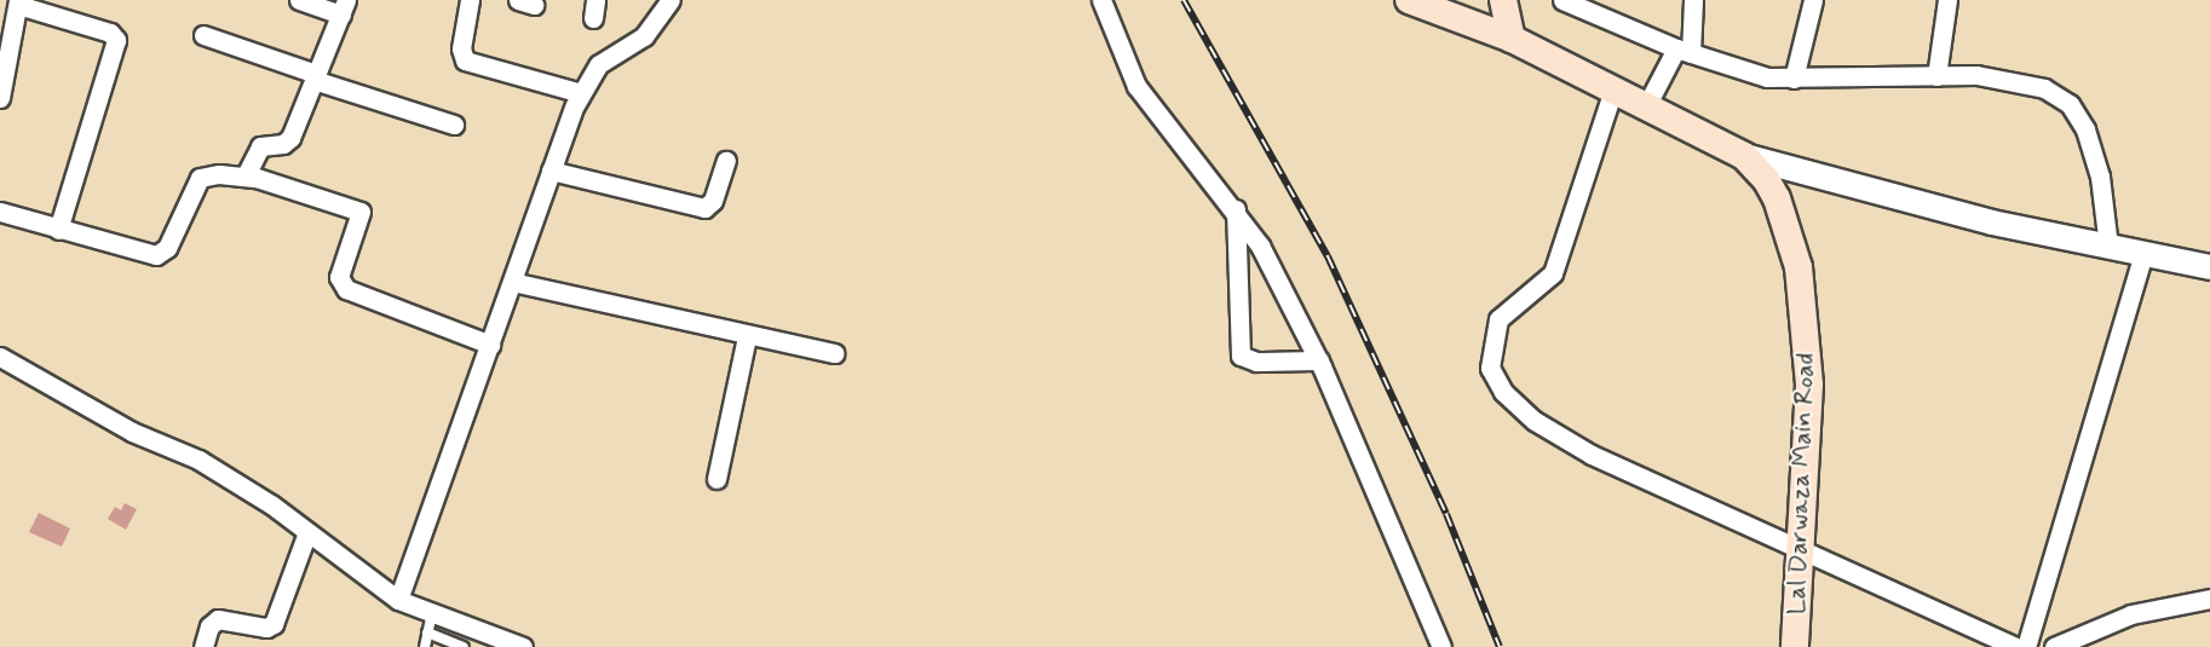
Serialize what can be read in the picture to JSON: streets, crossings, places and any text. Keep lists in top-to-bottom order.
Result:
{
  "streets": {
    "main road": ["Lal Darwaza Main Road"]
  }
}
